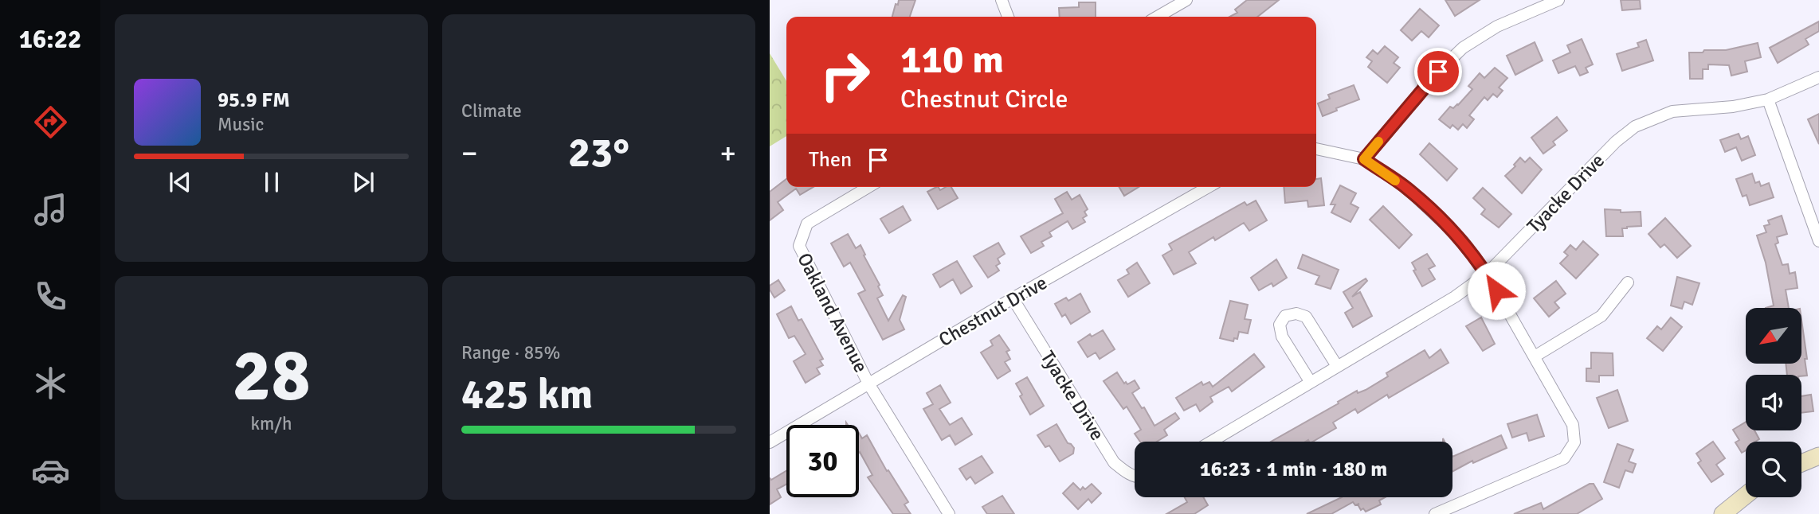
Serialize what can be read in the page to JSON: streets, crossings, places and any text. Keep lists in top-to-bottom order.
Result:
{
  "streets": {
    "street": ["Tyacke Drive", "Chestnut Drive", "Oakland Avenue"]
  },
  "crossings": [
    ["Tyacke Drive", "Chestnut Drive"],
    ["Chestnut Drive", "Oakland Avenue"]
  ],
  "north": "bottom left",
  "page": {
    "tabs": "16:22",
    "tile": [
      "Climate",
      ["28", "km/h"],
      ["Range · 85%", "425 km"]
    ],
    "turn": ["110 m", "Chestnut Circle"],
    "song": ["95.9 FM", "Music"],
    "heat": ["−", "23°", "+"],
    "then": "Then",
    "limit": "30",
    "trip": "16:23 · 1 min · 180 m"
  }
}
